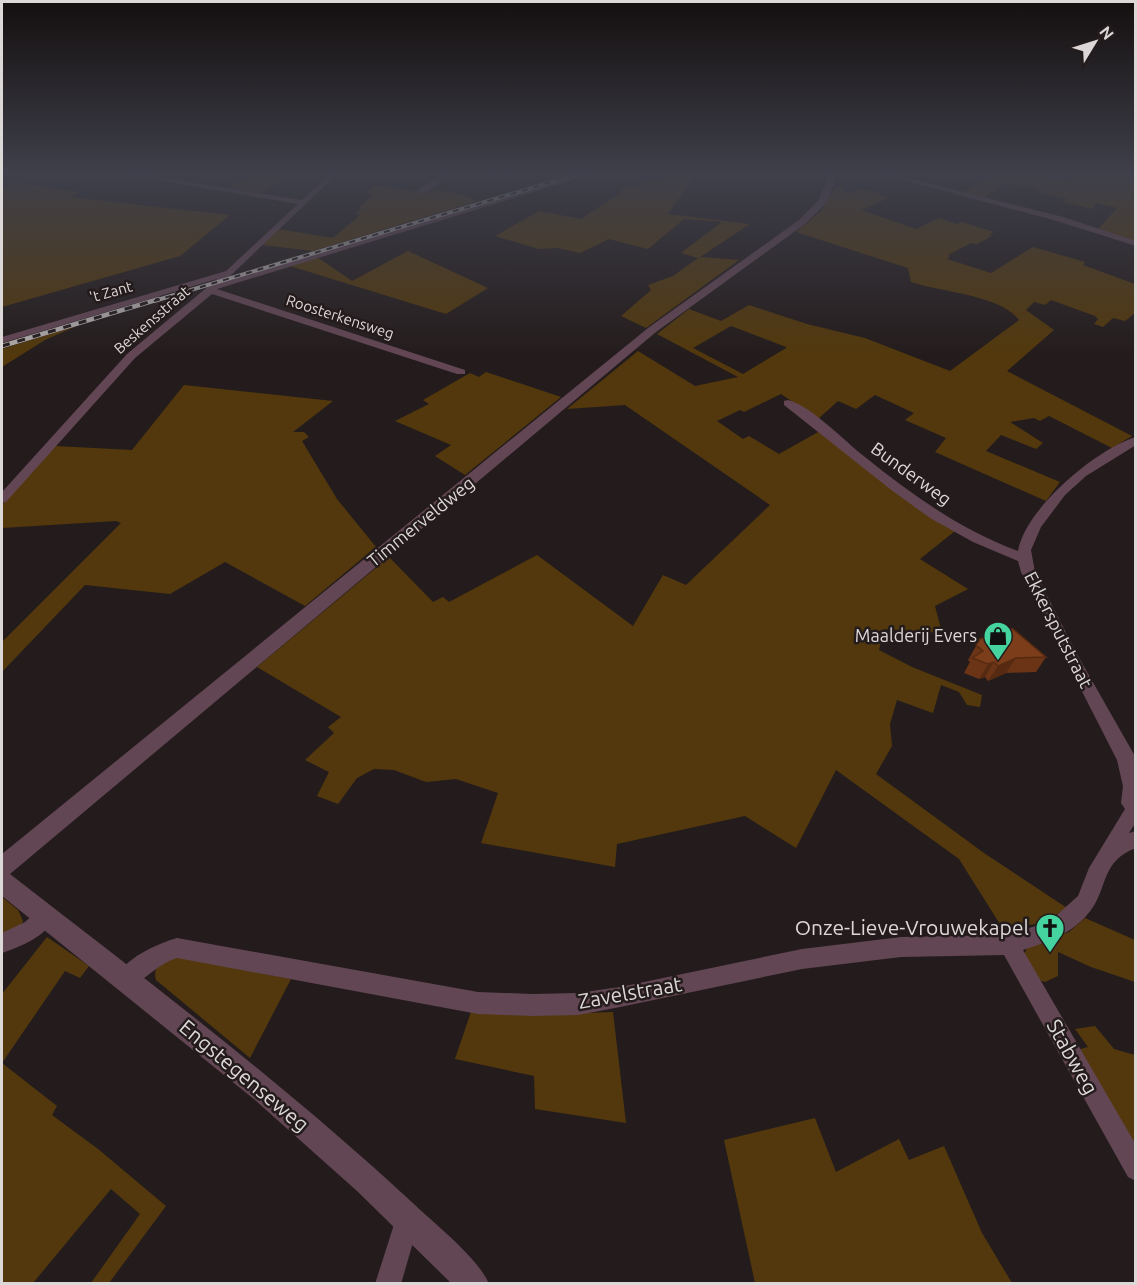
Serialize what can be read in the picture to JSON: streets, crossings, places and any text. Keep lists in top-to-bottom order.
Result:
{
  "streets": {
    "street": [
      "'t Zant",
      "Roosterkensweg",
      "Beskensstraat",
      "Bunderweg",
      "Timmerveldweg",
      "Ekkersputstraat",
      "Zavelstraat",
      "Stabweg",
      "Engstegenseweg"
    ]
  },
  "crossings": [
    ["'t Zant", "Beskensstraat"],
    ["Roosterkensweg", "Beskensstraat"],
    ["Bunderweg", "Ekkersputstraat"],
    ["Ekkersputstraat", "Zavelstraat"],
    ["Zavelstraat", "Stabweg"],
    ["Zavelstraat", "Engstegenseweg"]
  ],
  "places": {
    "shop": ["Maalderij Evers"],
    "church": ["Onze-Lieve-Vrouwekapel"]
  },
  "north": "top right"
}
